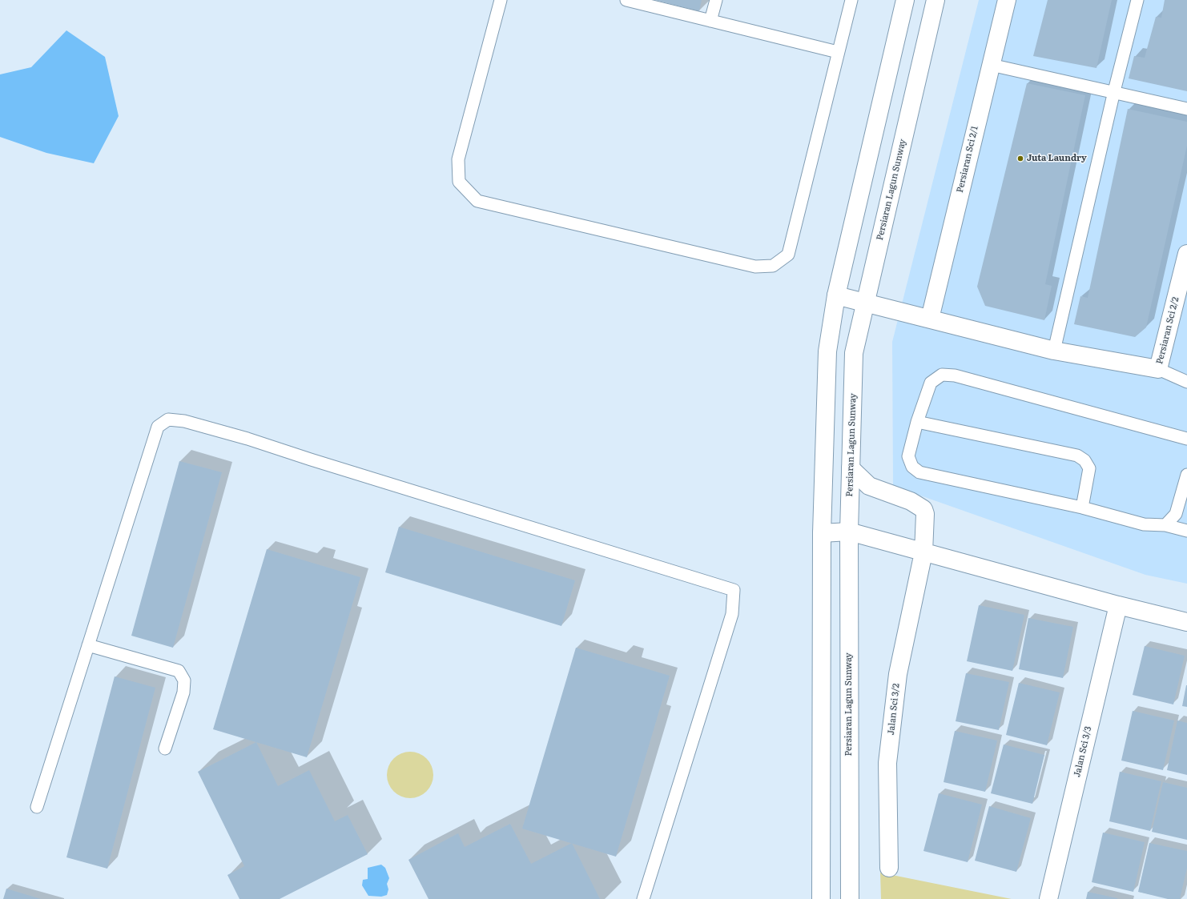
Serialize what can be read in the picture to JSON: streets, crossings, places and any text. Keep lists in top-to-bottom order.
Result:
{
  "streets": {
    "street": [
      "Persiaran Sci 2/1",
      "Persiaran Lagun Sunway",
      "Persiaran Sci 2/2",
      "Jalan Sci 3/2",
      "Jalan Sci 3/3"
    ]
  },
  "crossings": [
    ["Persiaran Lagun Sunway", "Jalan Sci 3/2"]
  ],
  "places": ["Juta Laundry"]
}
